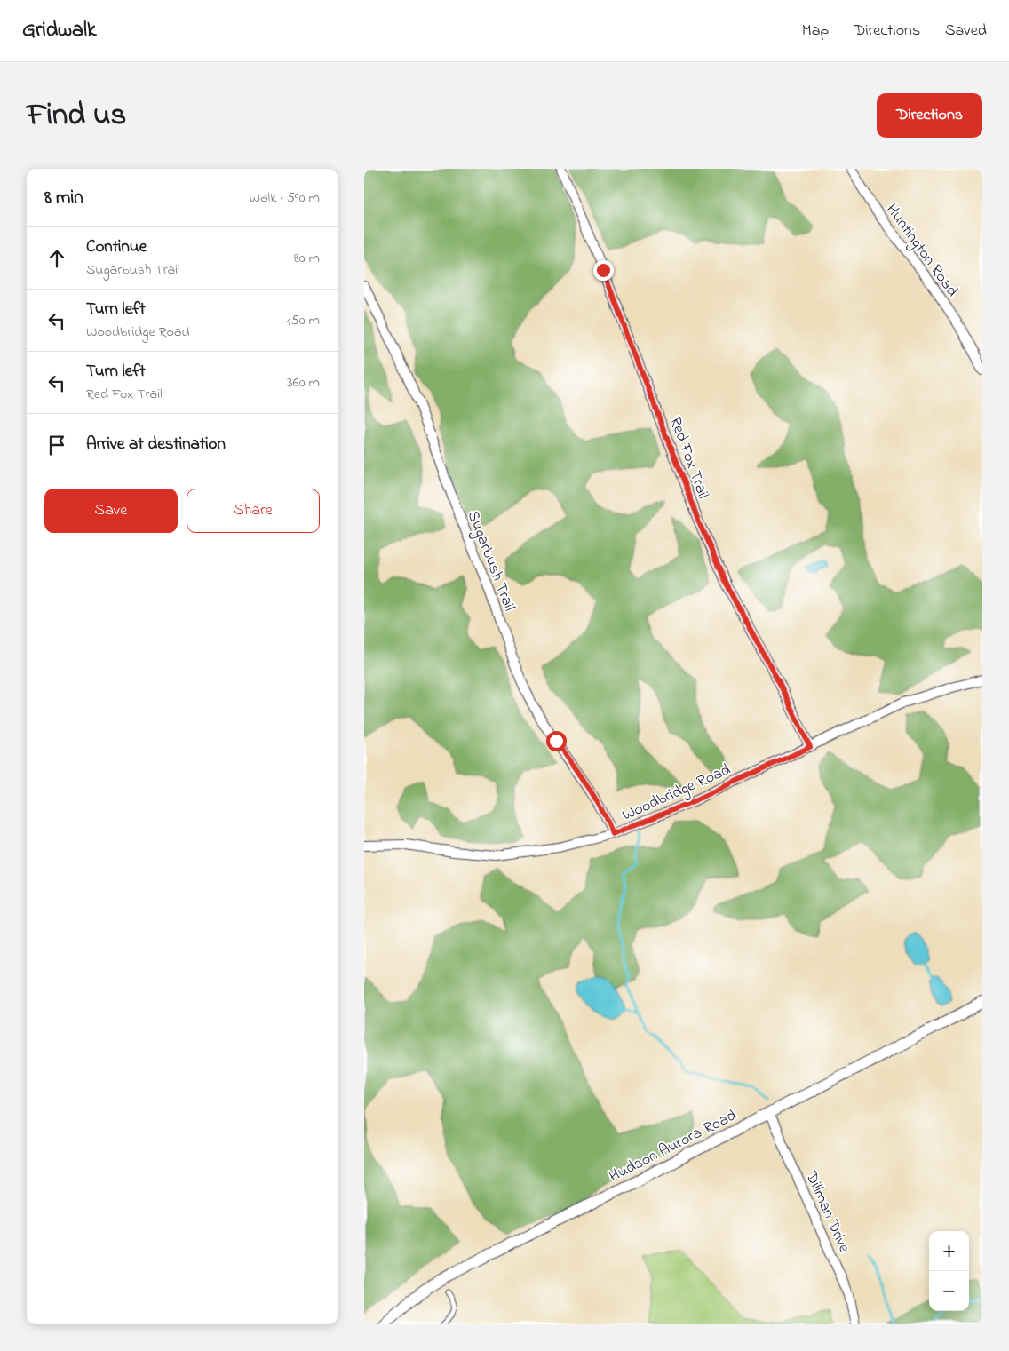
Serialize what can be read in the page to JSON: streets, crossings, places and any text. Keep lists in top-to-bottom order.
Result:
{
  "streets": {
    "street": [
      "Huntington Road",
      "Red Fox Trail",
      "Sugarbush Trail",
      "Woodbridge Road",
      "Hudson Aurora Road",
      "Dillman Drive"
    ]
  },
  "crossings": [
    ["Red Fox Trail", "Woodbridge Road"],
    ["Sugarbush Trail", "Woodbridge Road"],
    ["Hudson Aurora Road", "Dillman Drive"]
  ],
  "page": {
    "header": "Gridwalk",
    "nav": ["Map", "Directions", "Saved"],
    "title": "Find us",
    "buttons": [
      "Directions",
      ["Save", "Share"]
    ],
    "heading": ["8 min", "Walk · 590 m"],
    "list": [
      ["Continue", "Sugarbush Trail", "80 m"],
      ["Turn left", "Woodbridge Road", "150 m"],
      ["Turn left", "Red Fox Trail", "360 m"],
      "Arrive at destination"
    ],
    "map_buttons": ["+", "−"]
  }
}
